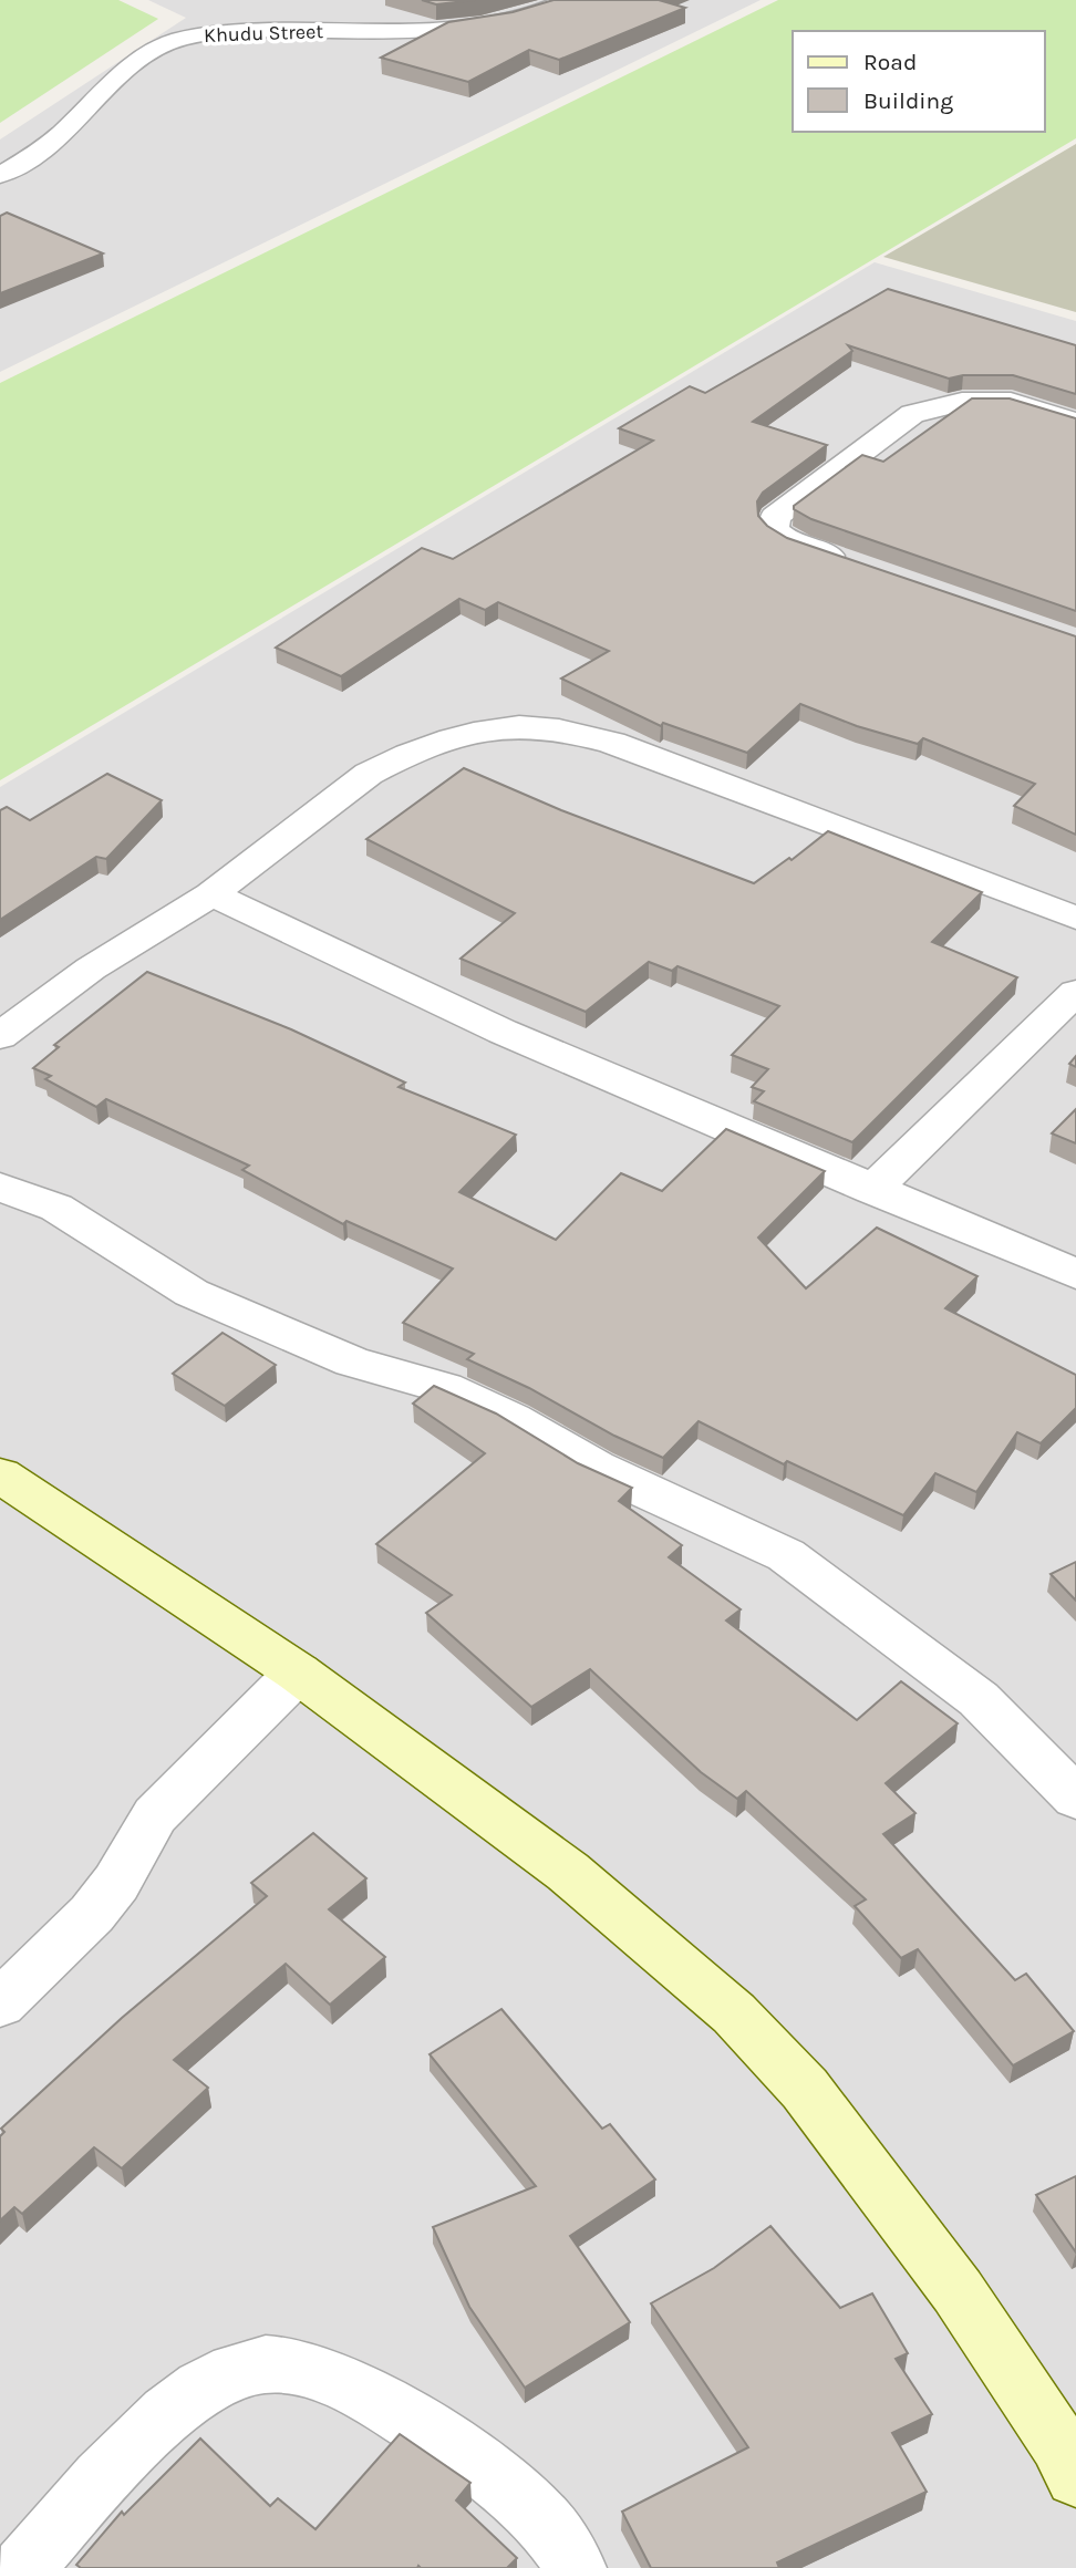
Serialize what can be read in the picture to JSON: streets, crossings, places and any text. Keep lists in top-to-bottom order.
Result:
{
  "streets": {
    "street": ["Khudu Street"]
  },
  "legend": ["Road", "Building"]
}
